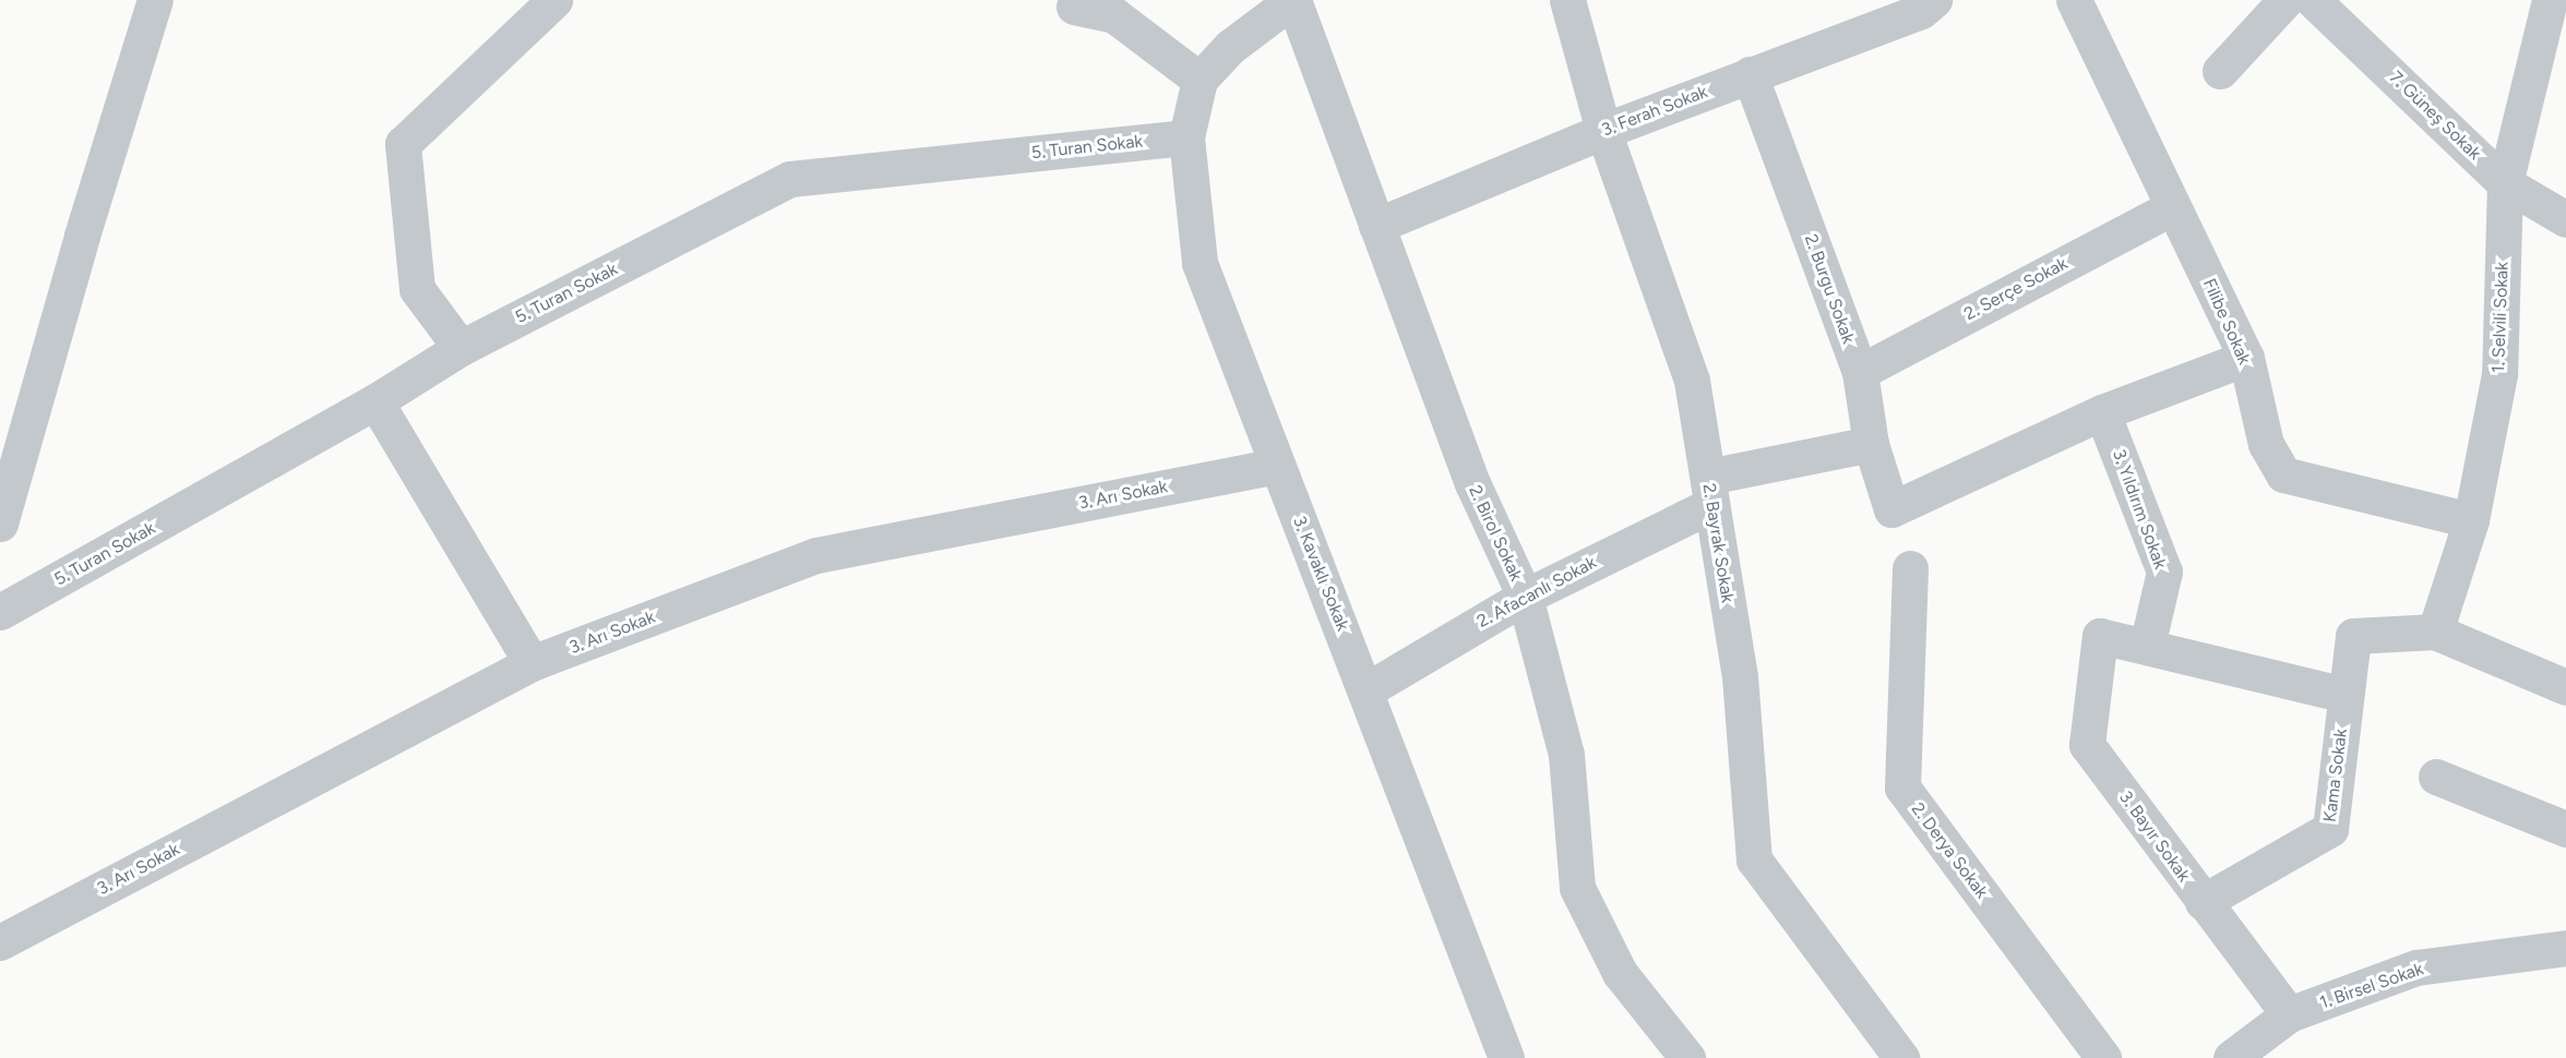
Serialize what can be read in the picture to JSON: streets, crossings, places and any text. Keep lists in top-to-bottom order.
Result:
{
  "streets": {
    "street": [
      "3. Ferah Sokak",
      "7. Güneş Sokak",
      "5. Turan Sokak",
      "2. Burgu Sokak",
      "2. Serçe Sokak",
      "1. Selvili Sokak",
      "Filibe Sokak",
      "3. Arı Sokak",
      "3. Yıldırım Sokak",
      "2. Birol Sokak",
      "2. Bayrak Sokak",
      "3. Kavaklı Sokak",
      "2. Afacanlı Sokak",
      "Kama Sokak",
      "3. Bayır Sokak",
      "2. Derya Sokak",
      "1. Birsel Sokak"
    ]
  },
  "crossings": [
    ["3. Ferah Sokak", "2. Burgu Sokak"],
    ["3. Ferah Sokak", "2. Birol Sokak"],
    ["3. Ferah Sokak", "2. Bayrak Sokak"],
    ["7. Güneş Sokak", "1. Selvili Sokak"],
    ["5. Turan Sokak", "3. Kavaklı Sokak"],
    ["2. Burgu Sokak", "2. Serçe Sokak"],
    ["2. Burgu Sokak", "3. Yıldırım Sokak"],
    ["2. Burgu Sokak", "2. Afacanlı Sokak"],
    ["2. Serçe Sokak", "Filibe Sokak"],
    ["1. Selvili Sokak", "Filibe Sokak"],
    ["1. Selvili Sokak", "Kama Sokak"],
    ["3. Arı Sokak", "3. Kavaklı Sokak"],
    ["3. Yıldırım Sokak", "3. Bayır Sokak"],
    ["2. Birol Sokak", "2. Afacanlı Sokak"],
    ["2. Bayrak Sokak", "2. Afacanlı Sokak"],
    ["3. Kavaklı Sokak", "2. Afacanlı Sokak"],
    ["Kama Sokak", "3. Bayır Sokak"],
    ["3. Bayır Sokak", "1. Birsel Sokak"]
  ]
}
